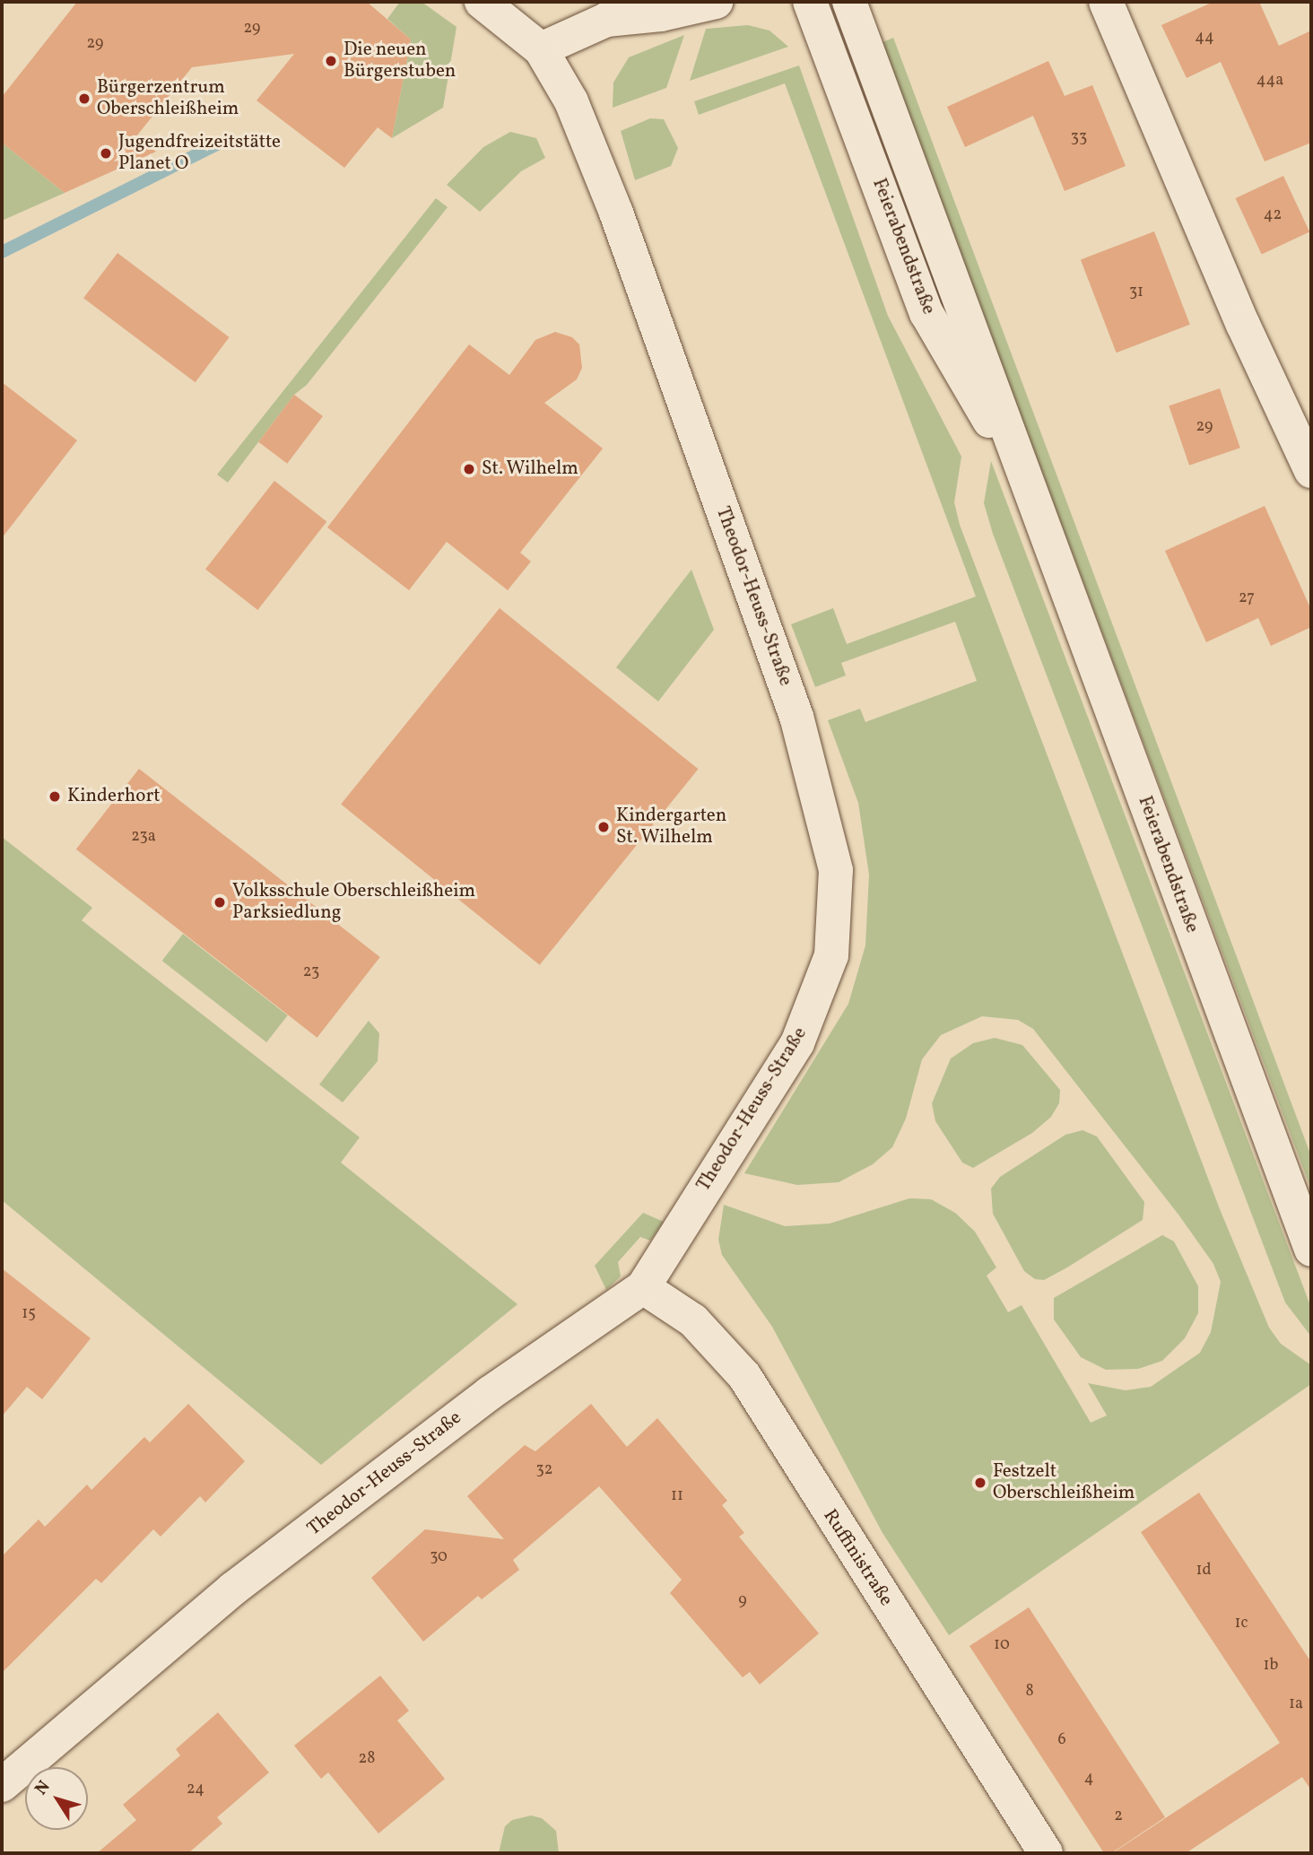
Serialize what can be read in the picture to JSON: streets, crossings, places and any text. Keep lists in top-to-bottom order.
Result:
{
  "streets": {
    "street": ["Feierabendstraße", "Theodor-Heuss-Straße", "Ruffinistraße"]
  },
  "crossings": [
    ["Theodor-Heuss-Straße", "Ruffinistraße"]
  ],
  "places": [
    "Die neuen Bürgerstuben",
    "Bürgerzentrum Oberschleißheim",
    "Jugendfreizeitstätte Planet O",
    "St. Wilhelm",
    "Kinderhort",
    "Kindergarten St. Wilhelm",
    "Volksschule Oberschleißheim Parksiedlung",
    "Festzelt Oberschleißheim"
  ],
  "house_numbers": [
    "29",
    "44",
    "29",
    "44a",
    "33",
    "42",
    "31",
    "29",
    "27",
    "23a",
    "23",
    "15",
    "32",
    "11",
    "30",
    "1d",
    "9",
    "1c",
    "10",
    "1b",
    "8",
    "1a",
    "6",
    "28",
    "4",
    "24",
    "2"
  ],
  "north": "top left"
}
